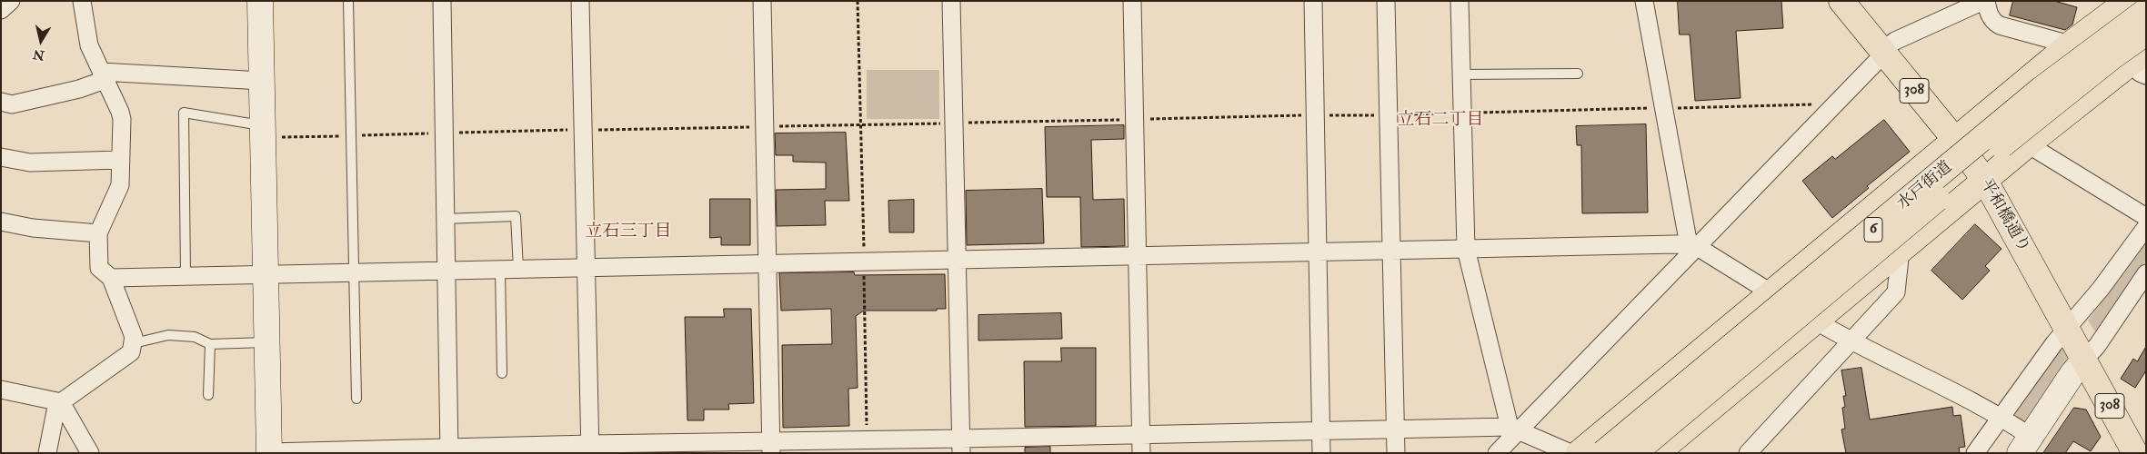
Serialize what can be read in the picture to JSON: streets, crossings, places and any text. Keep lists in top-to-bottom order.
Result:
{
  "streets": {
    "main road": [
      "308",
      "水戸街道",
      "平和橋通り",
      "6"
    ]
  },
  "districts": ["立石二丁目", "立石三丁目"],
  "north": "bottom"
}
